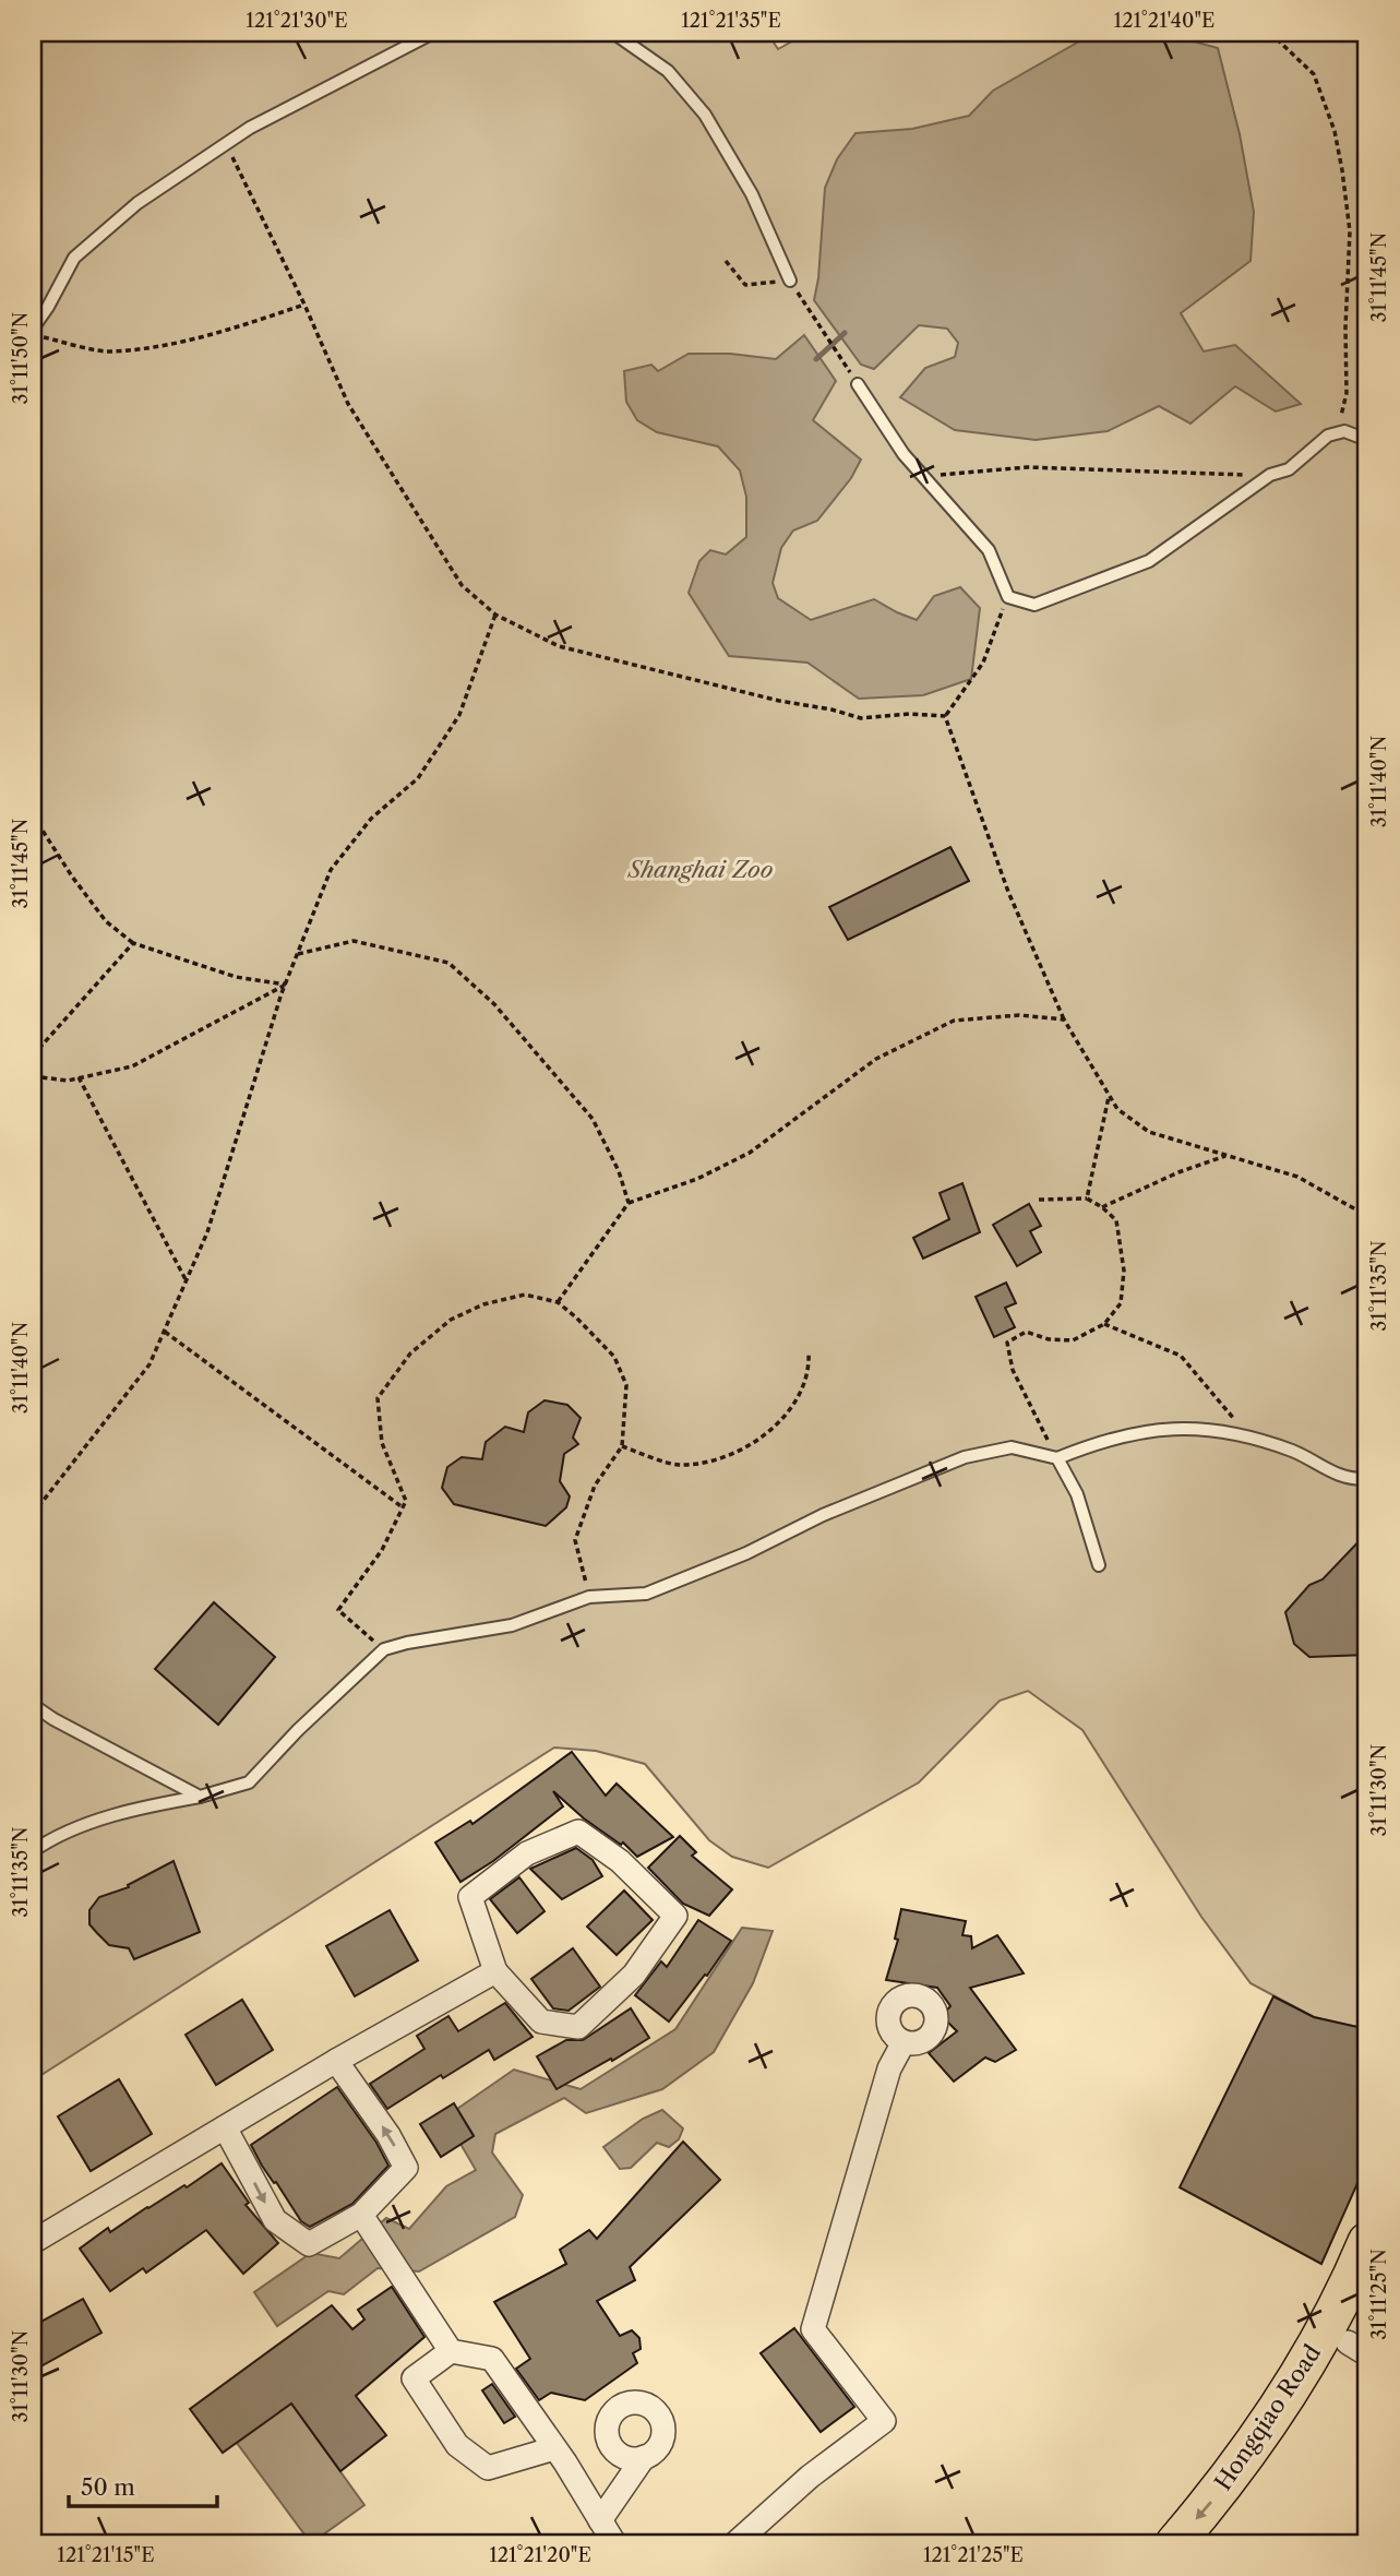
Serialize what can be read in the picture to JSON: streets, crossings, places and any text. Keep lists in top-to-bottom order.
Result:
{
  "streets": {
    "main road": ["Hongqiao Road"]
  },
  "parks": ["Shanghai Zoo"],
  "scale_bar": "50 m",
  "coordinates": [
    "121°21'30\"E",
    "121°21'35\"E",
    "121°21'40\"E",
    "31°11'45\"N",
    "31°11'50\"N",
    "31°11'40\"N",
    "31°11'35\"N",
    "31°11'30\"N",
    "31°11'25\"N",
    "121°21'15\"E",
    "121°21'20\"E",
    "121°21'25\"E"
  ]
}
